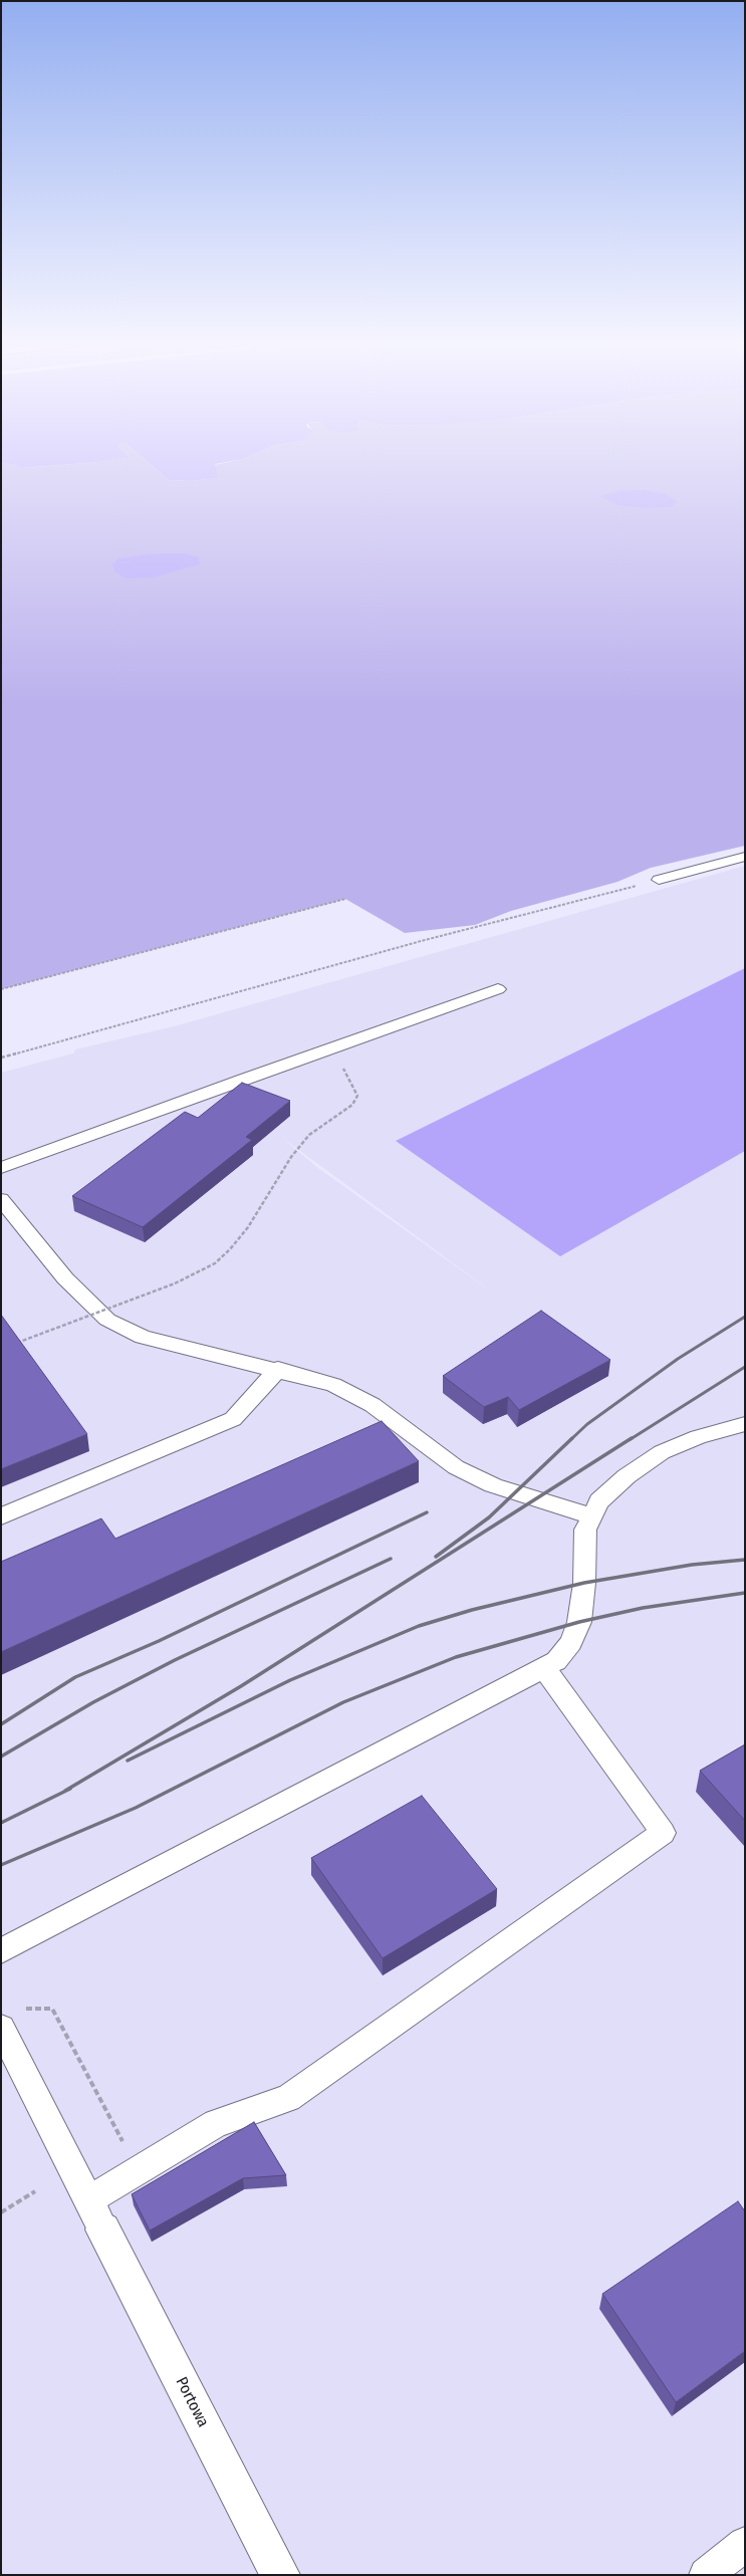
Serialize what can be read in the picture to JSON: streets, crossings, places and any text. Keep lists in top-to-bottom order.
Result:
{
  "streets": {
    "street": ["Portowa"]
  }
}
